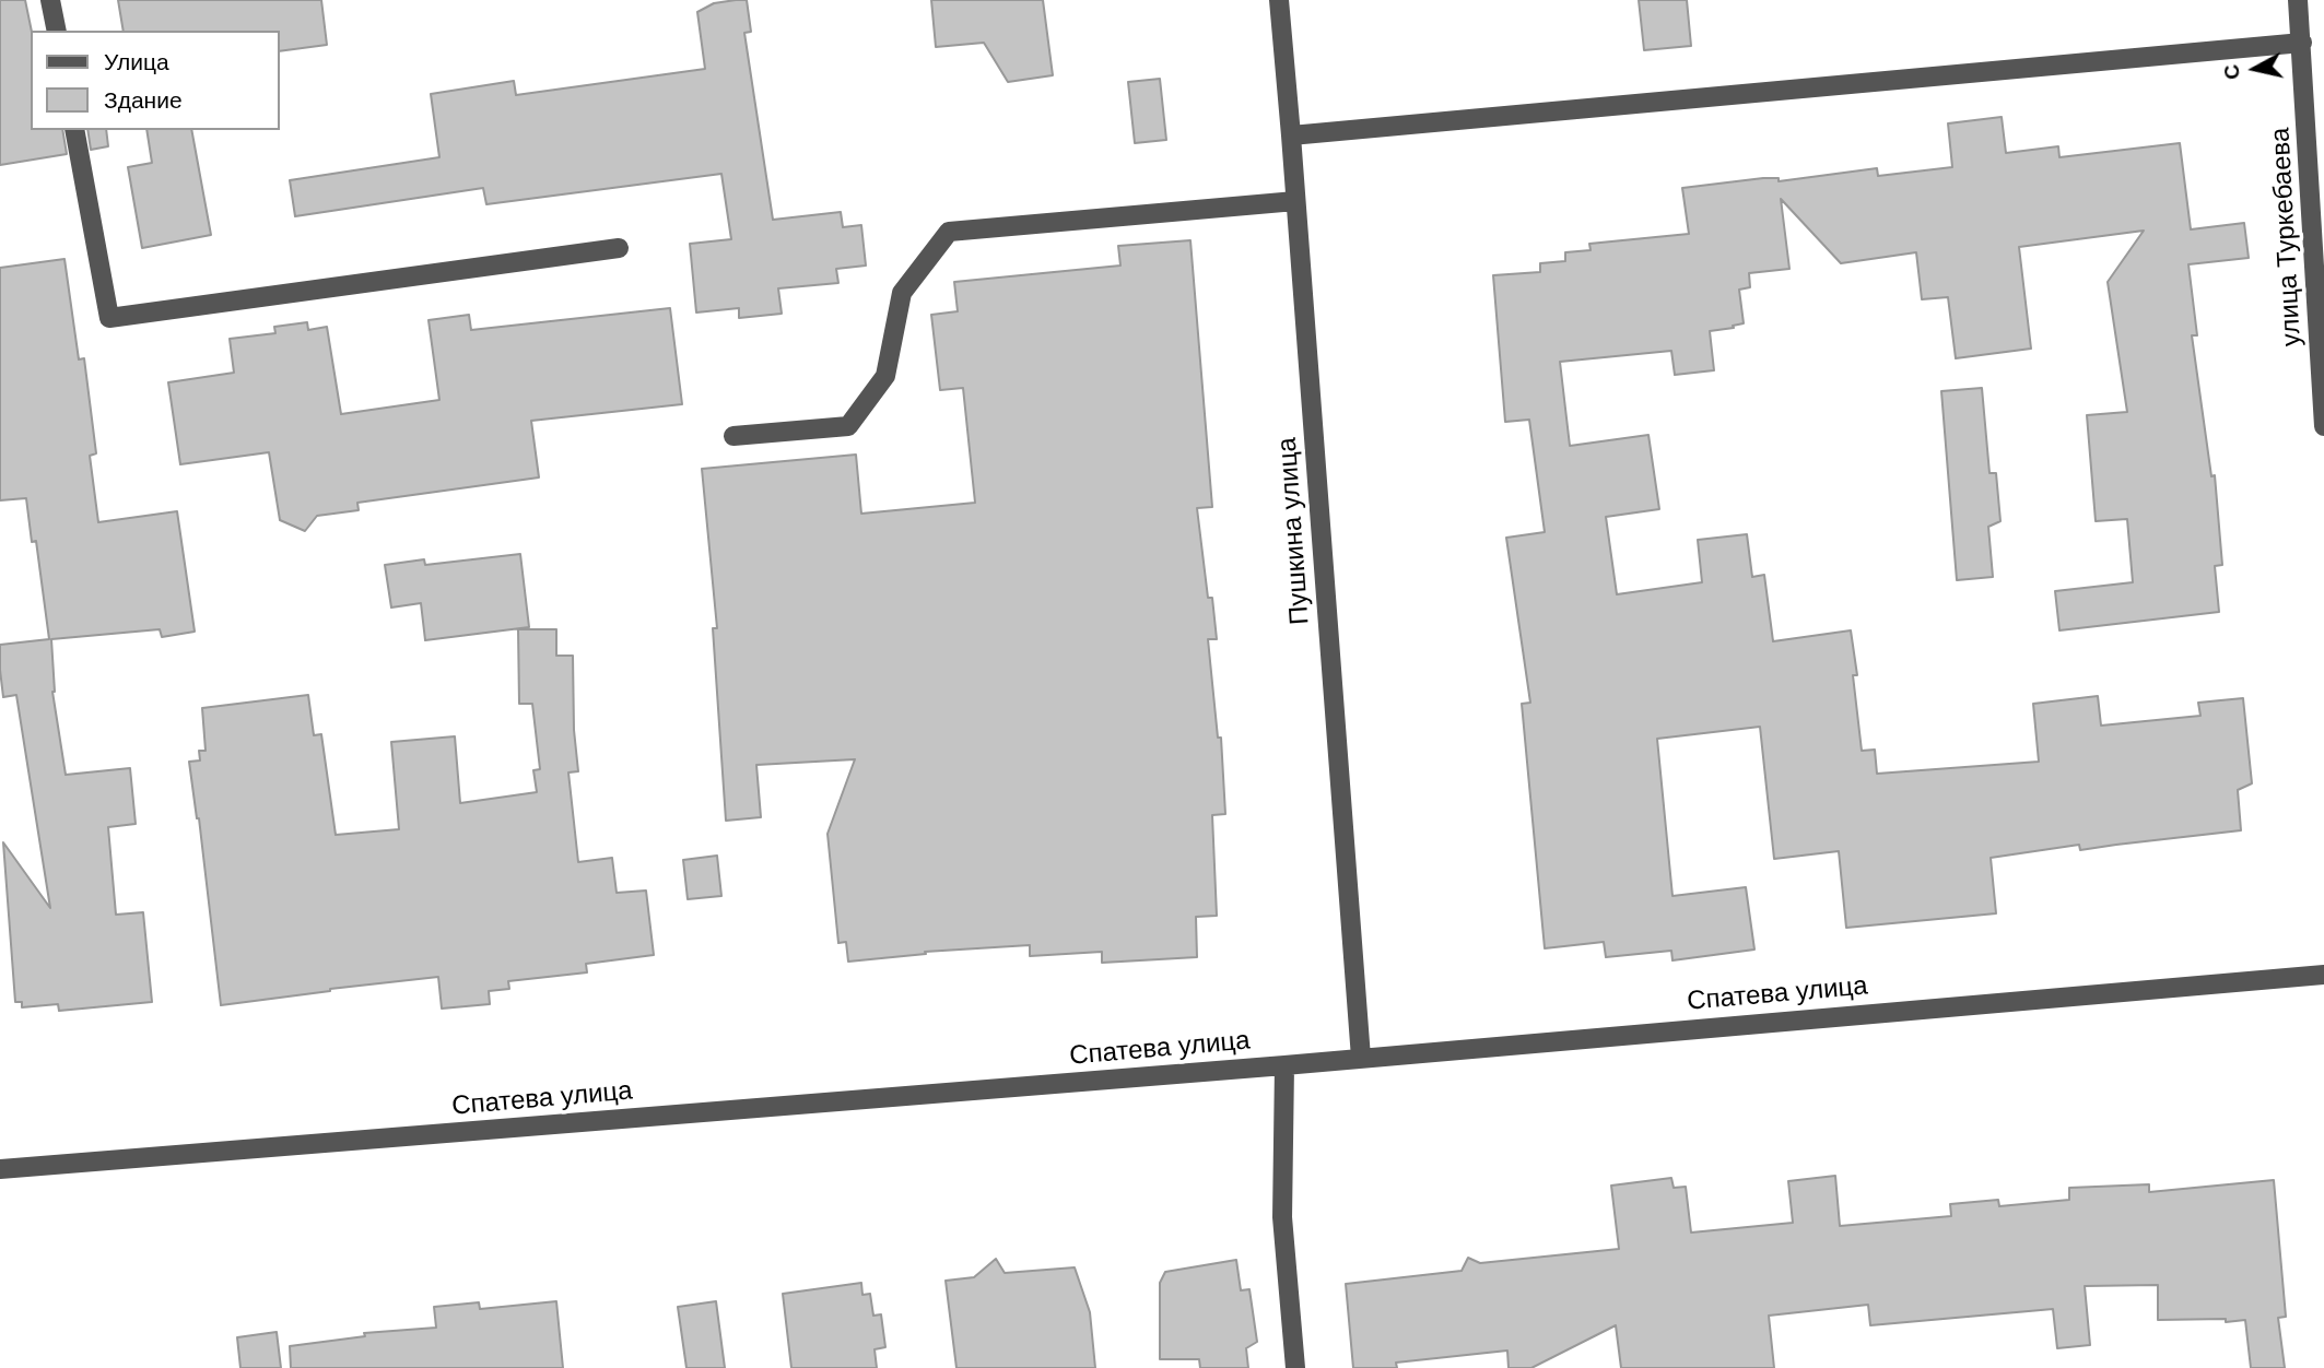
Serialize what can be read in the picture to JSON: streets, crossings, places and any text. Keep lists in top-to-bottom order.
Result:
{
  "streets": {
    "street": ["улица Туркебаева", "Пушкина улица", "Спатева улица"]
  },
  "crossings": [
    ["Пушкина улица", "Спатева улица"]
  ],
  "legend": ["Улица", "Здание"],
  "north": "left"
}
